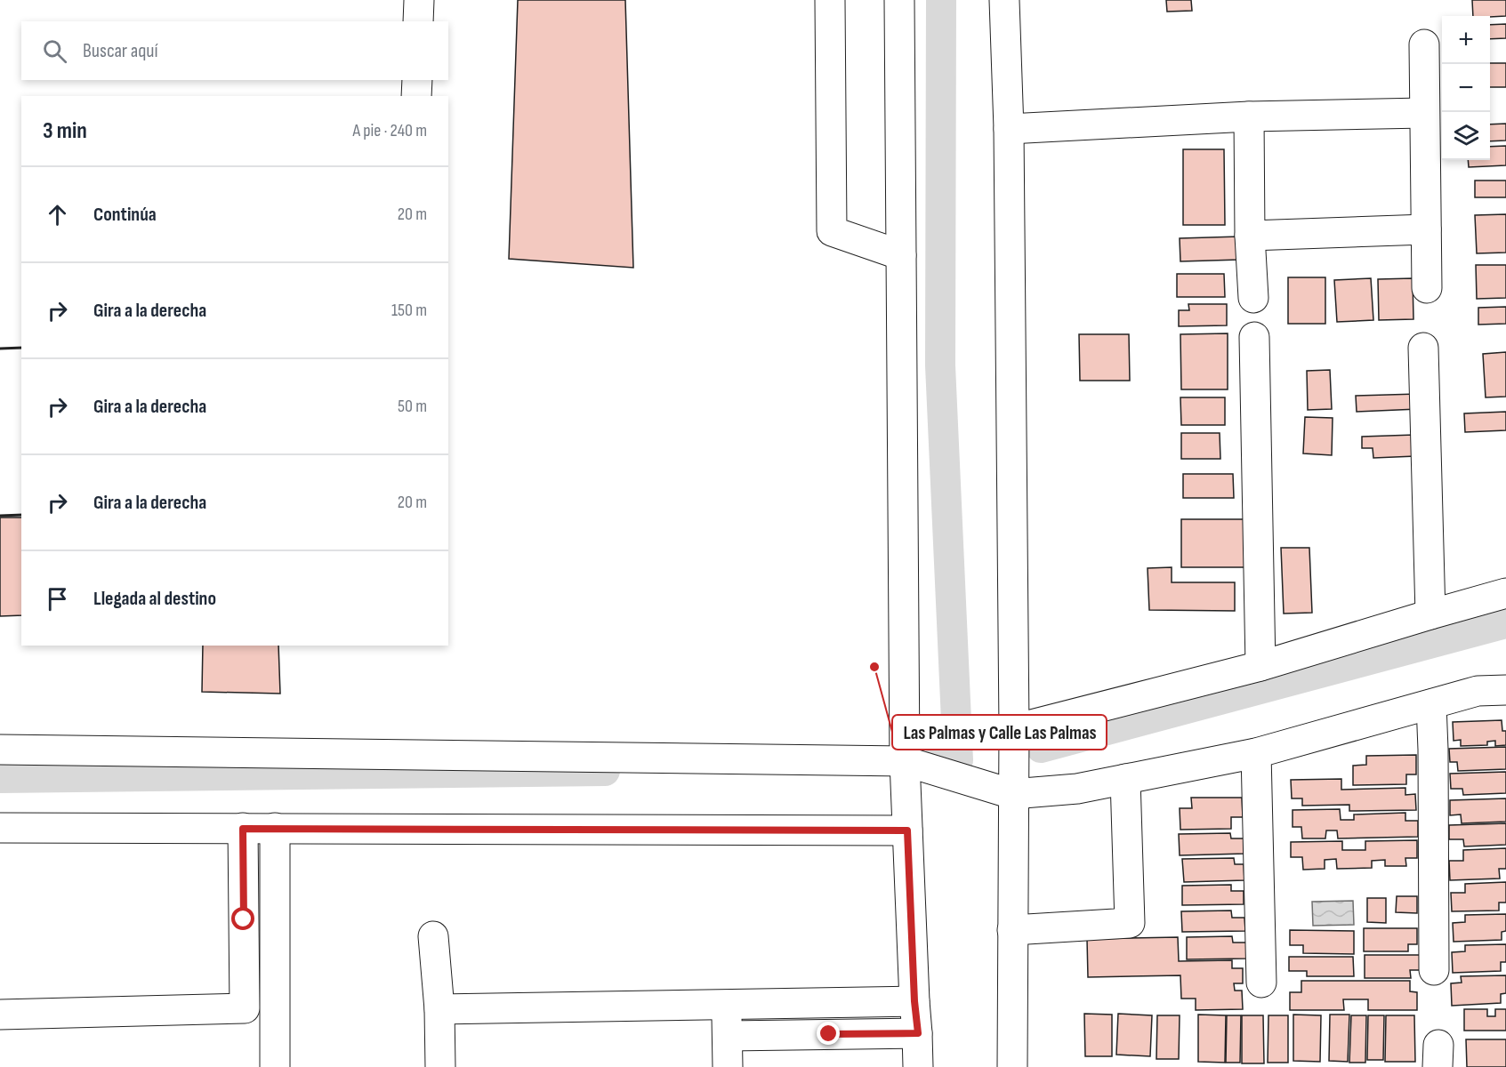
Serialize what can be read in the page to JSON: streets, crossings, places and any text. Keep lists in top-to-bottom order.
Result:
{
  "places": ["Las Palmas y Calle Las Palmas"],
  "page": {
    "map_buttons": ["+", "−"],
    "search": "Buscar aquí",
    "heading": ["3 min", "A pie · 240 m"],
    "list": [
      ["Continúa", "20 m"],
      ["Gira a la derecha", "150 m"],
      ["Gira a la derecha", "50 m"],
      ["Gira a la derecha", "20 m"],
      "Llegada al destino"
    ]
  }
}
